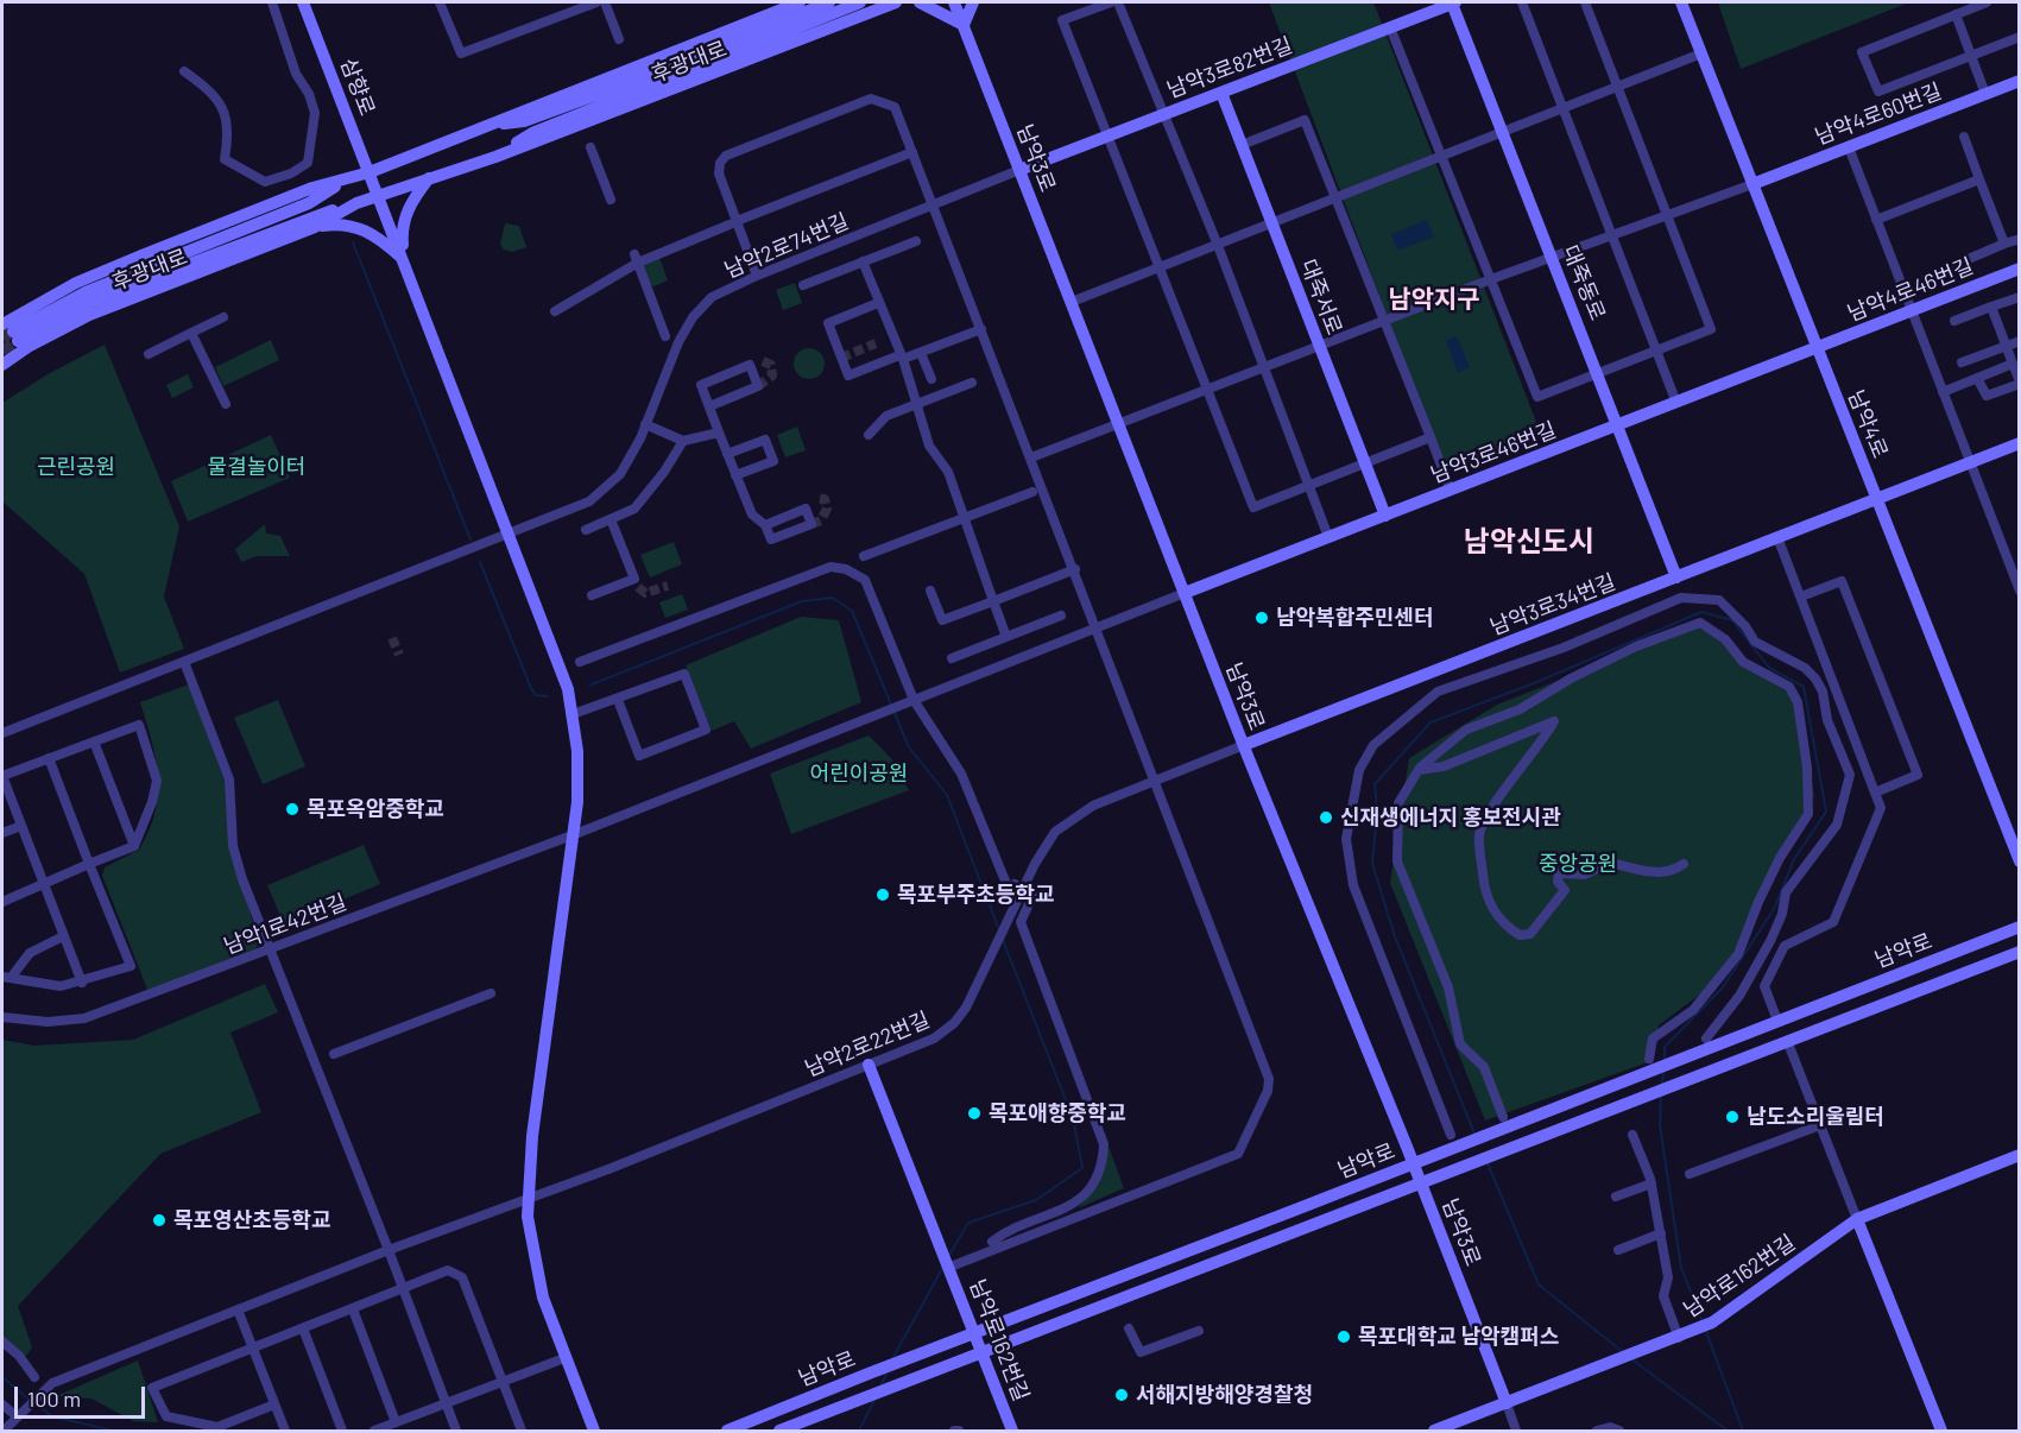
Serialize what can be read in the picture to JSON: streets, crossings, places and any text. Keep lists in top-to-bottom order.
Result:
{
  "streets": {
    "street": [
      "후광대로",
      "남악3로82번길",
      "삼향로",
      "남악4로60번길",
      "남악3로",
      "남악2로74번길",
      "대죽동로",
      "남악4로46번길",
      "대죽서로",
      "남악4로",
      "남악3로46번길",
      "남악3로34번길",
      "남악1로42번길",
      "남악로",
      "남악2로22번길",
      "남악로162번길"
    ]
  },
  "crossings": [
    ["후광대로", "삼향로"],
    ["남악3로82번길", "남악3로"],
    ["남악3로82번길", "남악2로74번길"],
    ["남악3로82번길", "대죽동로"],
    ["남악3로82번길", "대죽서로"],
    ["삼향로", "남악2로74번길"],
    ["삼향로", "남악1로42번길"],
    ["삼향로", "남악2로22번길"],
    ["남악4로60번길", "남악4로"],
    ["남악3로", "남악2로74번길"],
    ["남악3로", "남악3로46번길"],
    ["남악3로", "남악3로34번길"],
    ["남악3로", "남악1로42번길"],
    ["남악3로", "남악로"],
    ["남악3로", "남악2로22번길"],
    ["남악3로", "남악로162번길"],
    ["대죽동로", "남악3로46번길"],
    ["대죽동로", "남악3로34번길"],
    ["남악4로46번길", "남악4로"],
    ["남악4로46번길", "남악3로46번길"],
    ["대죽서로", "남악3로46번길"],
    ["남악4로", "남악3로46번길"],
    ["남악4로", "남악3로34번길"],
    ["남악3로46번길", "남악1로42번길"],
    ["남악3로34번길", "남악2로22번길"],
    ["남악로", "남악로162번길"],
    ["남악2로22번길", "남악로162번길"]
  ],
  "districts": ["남악지구", "남악신도시"],
  "parks": [
    "근린공원",
    "물결놀이터",
    "어린이공원",
    "중앙공원"
  ],
  "places": [
    "남악복합주민센터",
    "목포옥암중학교",
    "신재생에너지 홍보전시관",
    "목포부주초등학교",
    "목포애향중학교",
    "남도소리울림터",
    "목포영산초등학교",
    "목포대학교 남악캠퍼스",
    "서해지방해양경찰청"
  ],
  "scale_bar": "100 m"
}
